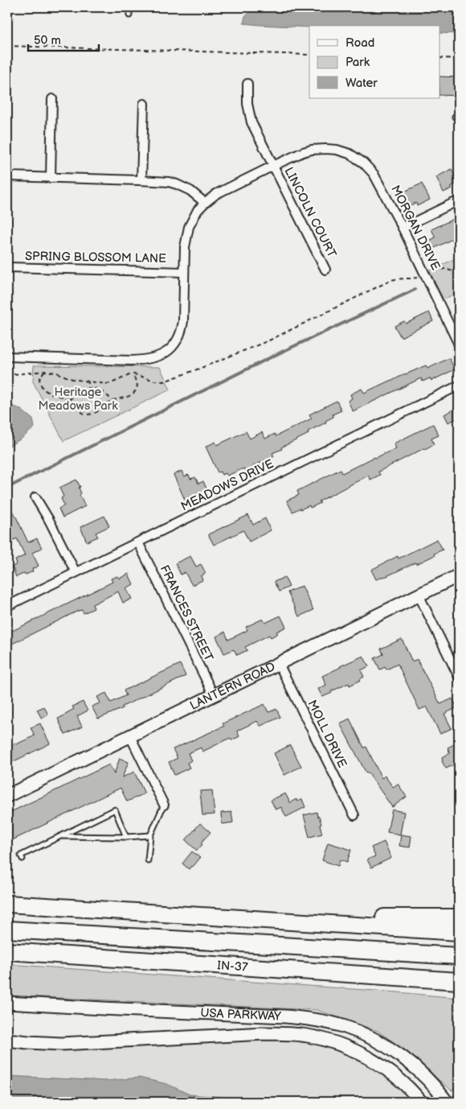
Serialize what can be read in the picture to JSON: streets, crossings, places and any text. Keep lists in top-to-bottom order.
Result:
{
  "streets": {
    "highway": ["IN-37"],
    "street": [
      "LINCOLN COURT",
      "MORGAN DRIVE",
      "SPRING BLOSSOM LANE",
      "MEADOWS DRIVE",
      "FRANCES STREET",
      "LANTERN ROAD",
      "MOLL DRIVE",
      "USA PARKWAY"
    ]
  },
  "crossings": [
    ["LINCOLN COURT", "MORGAN DRIVE"],
    ["MORGAN DRIVE", "SPRING BLOSSOM LANE"],
    ["MEADOWS DRIVE", "FRANCES STREET"],
    ["FRANCES STREET", "LANTERN ROAD"],
    ["LANTERN ROAD", "MOLL DRIVE"]
  ],
  "parks": ["Heritage Meadows Park"],
  "legend": ["Road", "Park", "Water"],
  "scale_bar": "50 m"
}
